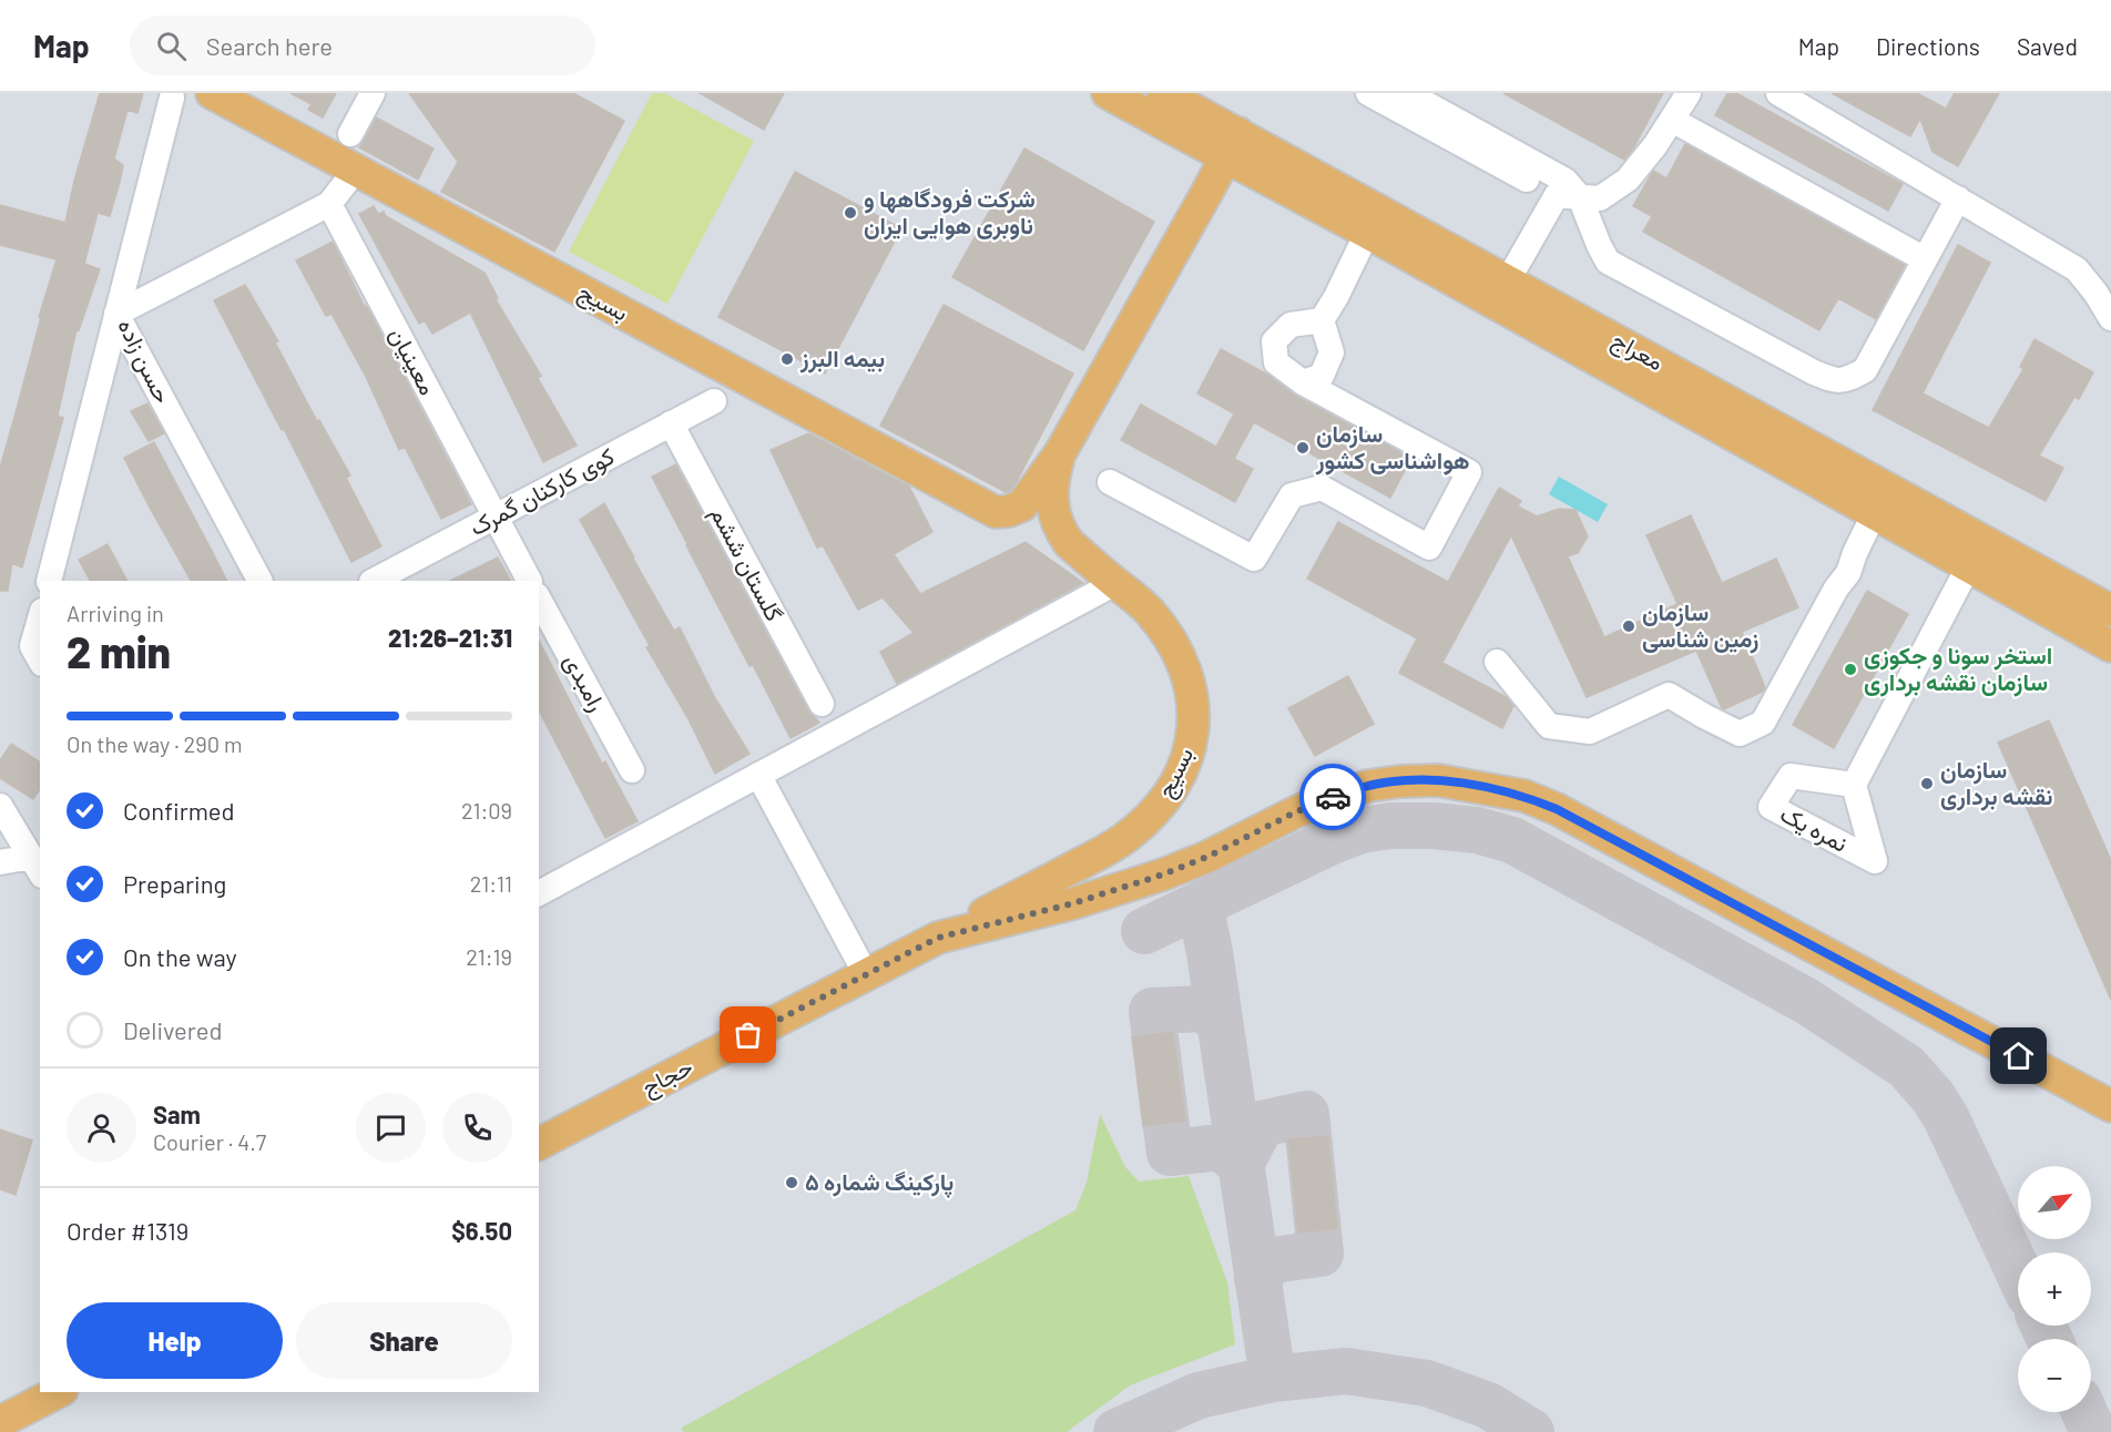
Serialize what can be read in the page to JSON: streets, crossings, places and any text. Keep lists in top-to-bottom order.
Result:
{
  "streets": {
    "main road": ["بسیج", "معراج", "حجاج"],
    "street": [
      "حسن زاده",
      "معینیان",
      "کوی کارکنان گمرک",
      "گلستان ششم",
      "رامبدی"
    ]
  },
  "crossings": [
    ["بسیج", "حجاج"],
    ["حسن زاده", "معینیان"],
    ["معینیان", "کوی کارکنان گمرک"],
    ["کوی کارکنان گمرک", "گلستان ششم"]
  ],
  "places": [
    "شرکت فرودگاهها و ناوبری هوایی ایران",
    "بیمه البرز",
    "سازمان هواشناسی کشور",
    "سازمان زمین شناسی",
    "استخر سونا و جکوزی سازمان نقشه برداری",
    "سازمان نقشه برداری",
    "پارکینگ شماره ۵"
  ],
  "north": "top right",
  "page": {
    "header": "Map",
    "search": "Search here",
    "nav": ["Map", "Directions", "Saved"],
    "heading": ["2 min", "Arriving in", "21:26–21:31"],
    "panel": [
      "Sam",
      "Courier · 4.7",
      "Order #1319",
      "$6.50"
    ],
    "bar": "On the way · 290 m",
    "list": [
      ["Confirmed", "21:09"],
      ["Preparing", "21:11"],
      ["On the way", "21:19"],
      "Delivered"
    ],
    "map_buttons": ["+", "−"],
    "buttons": ["Help", "Share"]
  }
}
